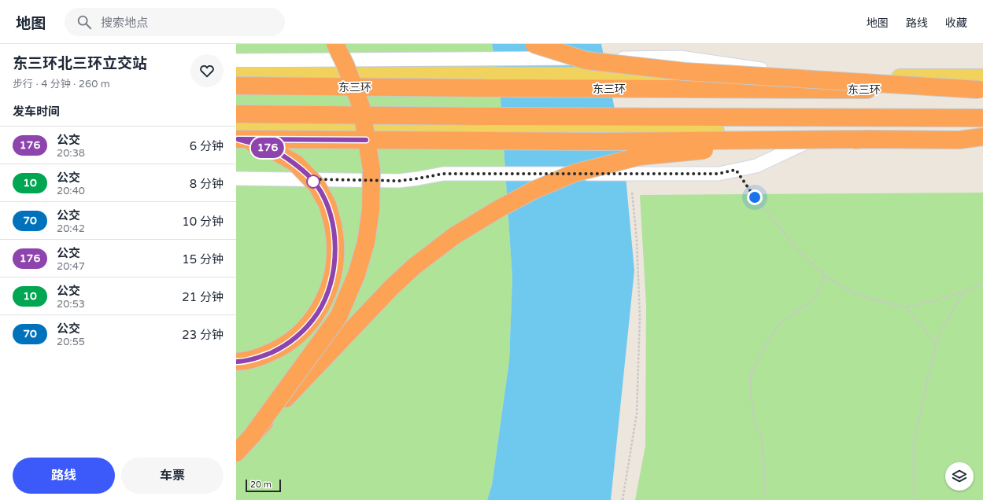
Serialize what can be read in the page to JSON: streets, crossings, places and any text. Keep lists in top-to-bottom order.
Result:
{
  "streets": {
    "highway": ["东三环"]
  },
  "lines": ["bus line 176"],
  "scale_bar": "20 m",
  "page": {
    "header": "地图",
    "search": "搜索地点",
    "nav": ["地图", "路线", "收藏"],
    "heading": [
      ["东三环北三环立交站", "步行 · 4 分钟 · 260 m"],
      "发车时间"
    ],
    "on_map": "176",
    "list": [
      {
        "mark": "176",
        "name": "公交",
        "note": "20:38",
        "value": "6 分钟"
      },
      {
        "mark": "10",
        "name": "公交",
        "note": "20:40",
        "value": "8 分钟"
      },
      {
        "mark": "70",
        "name": "公交",
        "note": "20:42",
        "value": "10 分钟"
      },
      {
        "mark": "176",
        "name": "公交",
        "note": "20:47",
        "value": "15 分钟"
      },
      {
        "mark": "10",
        "name": "公交",
        "note": "20:53",
        "value": "21 分钟"
      },
      {
        "mark": "70",
        "name": "公交",
        "note": "20:55",
        "value": "23 分钟"
      }
    ],
    "buttons": ["路线", "车票"],
    "scale": "20 m"
  }
}
